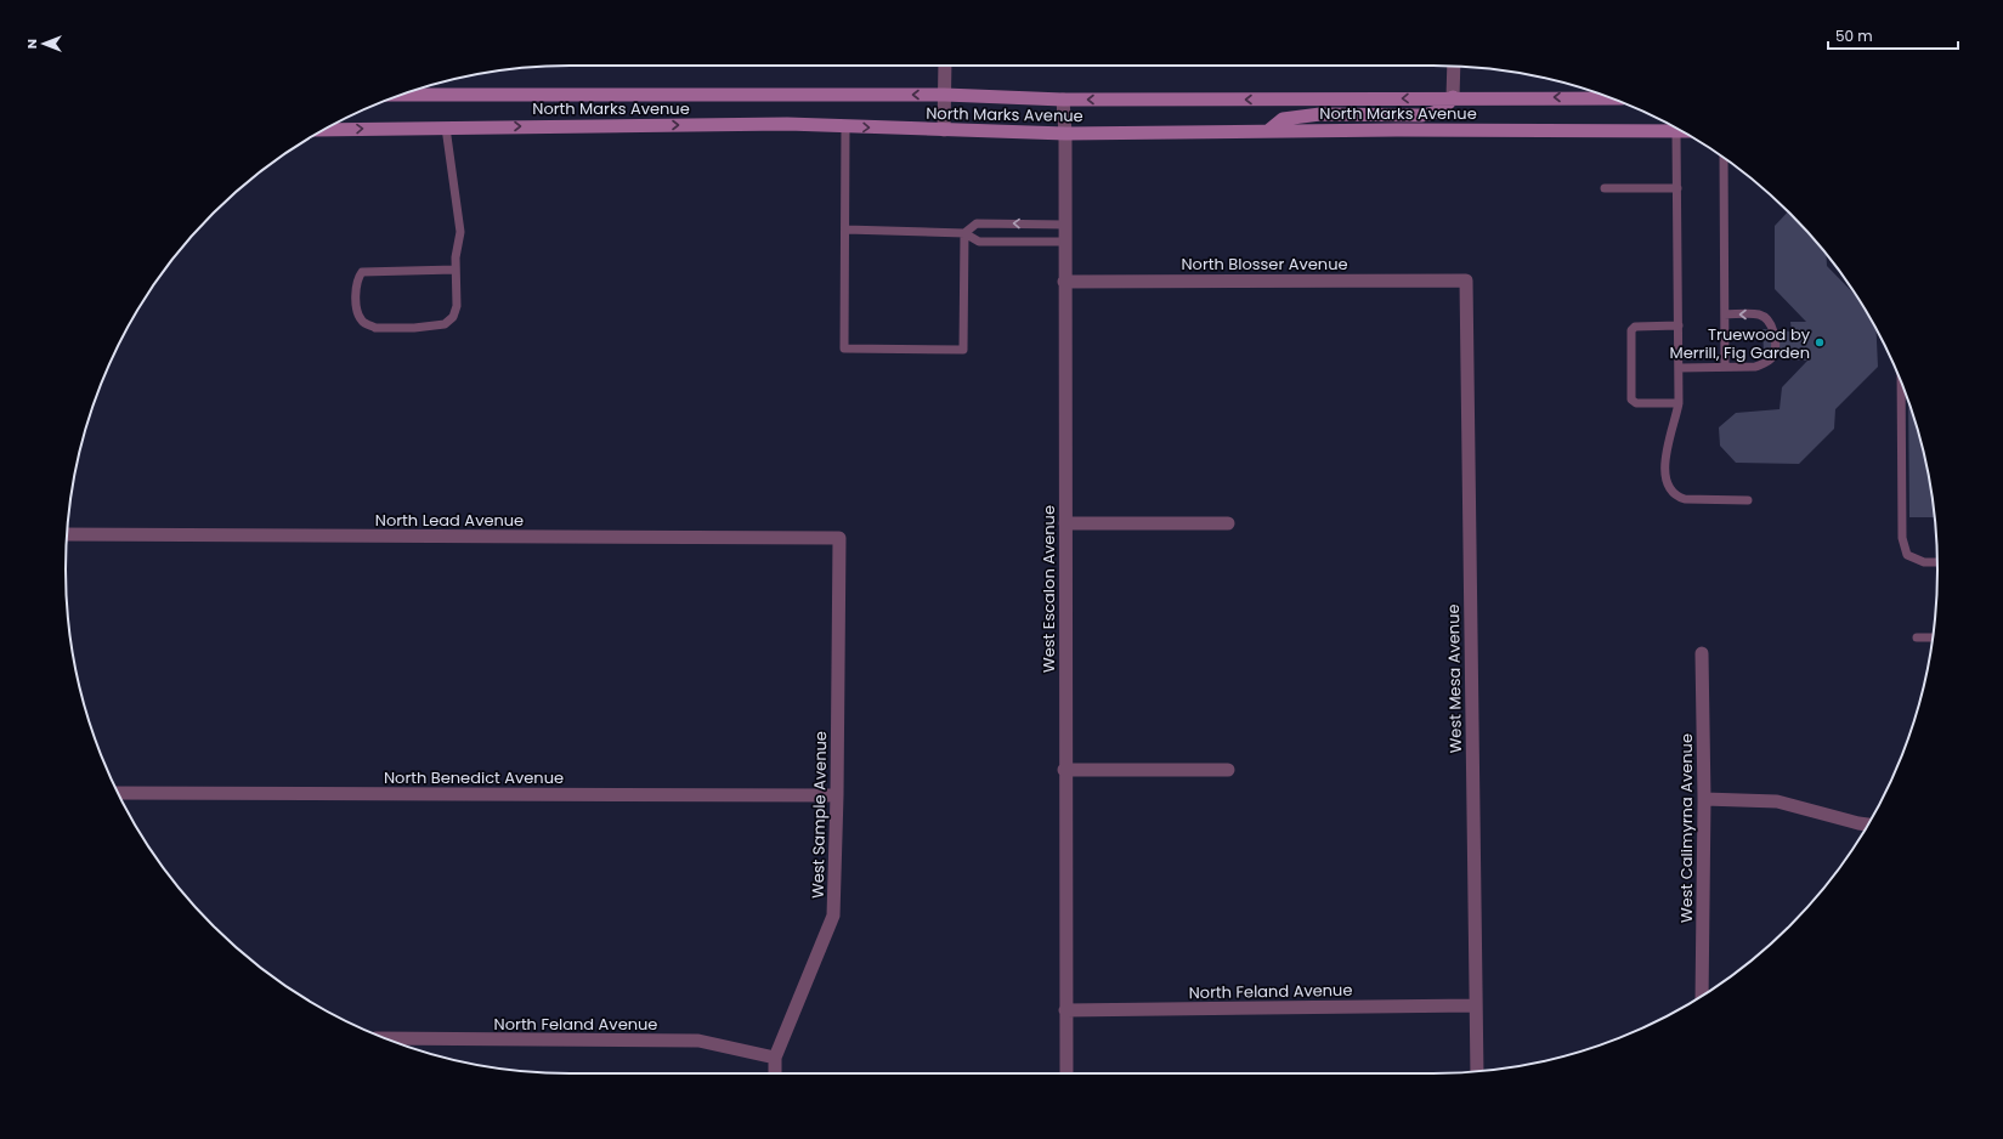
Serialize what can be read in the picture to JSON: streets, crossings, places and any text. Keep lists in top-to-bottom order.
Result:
{
  "streets": {
    "main road": ["North Marks Avenue"],
    "street": [
      "North Blosser Avenue",
      "North Lead Avenue",
      "West Escalon Avenue",
      "West Mesa Avenue",
      "North Benedict Avenue",
      "West Sample Avenue",
      "West Calimyrna Avenue",
      "North Feland Avenue"
    ]
  },
  "crossings": [
    ["North Marks Avenue", "West Escalon Avenue"],
    ["North Blosser Avenue", "West Escalon Avenue"],
    ["North Blosser Avenue", "West Mesa Avenue"],
    ["North Lead Avenue", "West Sample Avenue"],
    ["West Escalon Avenue", "North Feland Avenue"],
    ["West Mesa Avenue", "North Feland Avenue"],
    ["North Benedict Avenue", "West Sample Avenue"],
    ["West Sample Avenue", "North Feland Avenue"]
  ],
  "places": ["Truewood by Merrill, Fig Garden"],
  "scale_bar": "50 m",
  "north": "left"
}
